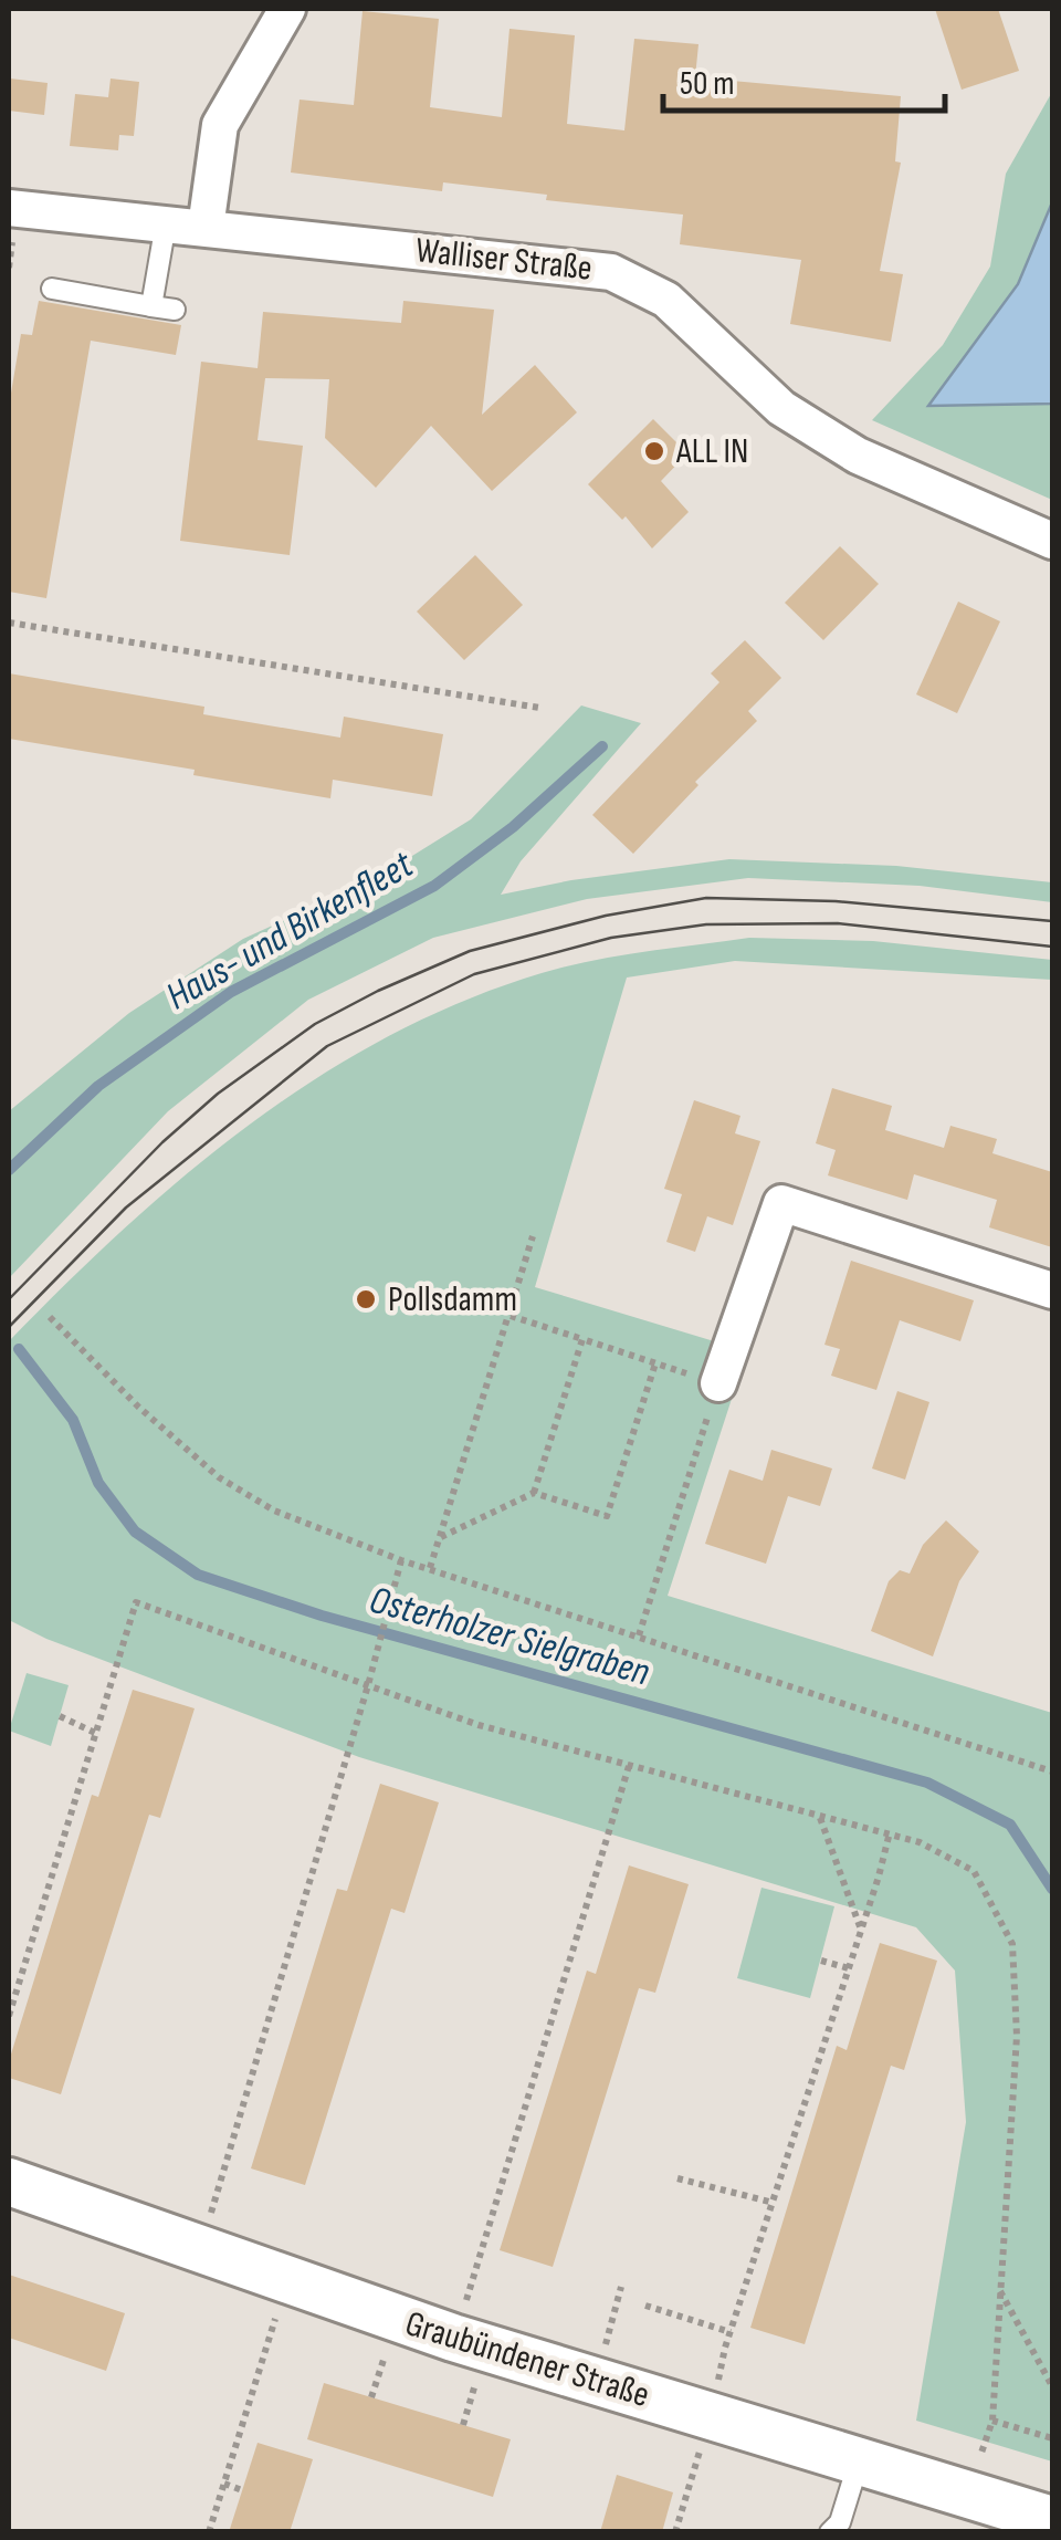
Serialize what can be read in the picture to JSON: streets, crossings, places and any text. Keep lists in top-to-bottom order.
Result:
{
  "streets": {
    "street": ["Walliser Straße", "Graubündener Straße"]
  },
  "water": ["Haus- und Birkenfleet", "Osterholzer Sielgraben"],
  "places": ["ALL IN", "Pollsdamm"],
  "scale_bar": "50 m"
}
